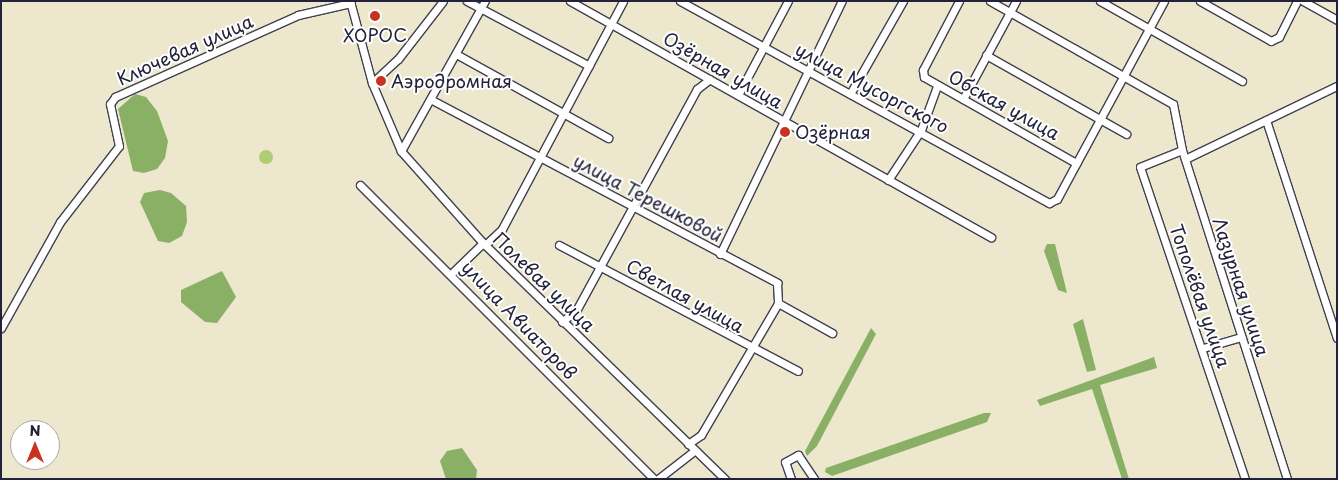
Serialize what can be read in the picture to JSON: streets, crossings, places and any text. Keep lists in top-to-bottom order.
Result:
{
  "streets": {
    "street": [
      "Ключевая улица",
      "Озёрная улица",
      "улица Мусоргского",
      "Обская улица",
      "улица Терешковой",
      "Полевая улица",
      "Лазурная улица",
      "Светлая улица",
      "Тополёвая улица",
      "улица Авиаторов"
    ]
  },
  "crossings": [
    ["Ключевая улица", "Полевая улица"],
    ["улица Мусоргского", "Обская улица"],
    ["Полевая улица", "улица Авиаторов"],
    ["Лазурная улица", "Тополёвая улица"]
  ],
  "places": ["ХОРОС", "Аэродромная", "Озёрная"],
  "north": "top"
}
